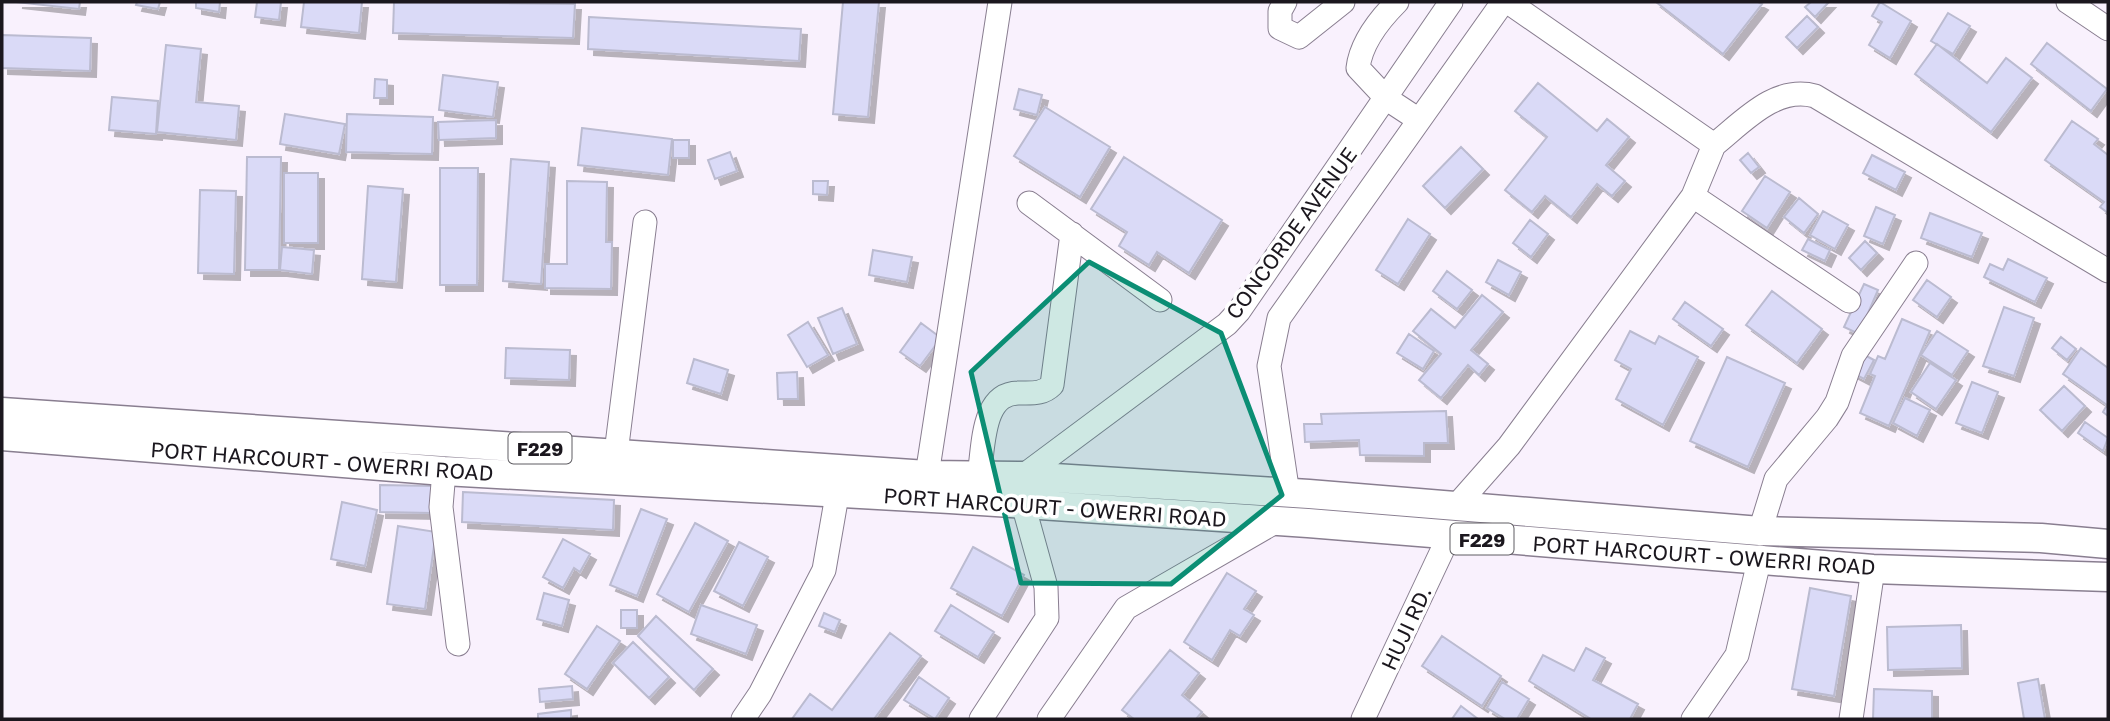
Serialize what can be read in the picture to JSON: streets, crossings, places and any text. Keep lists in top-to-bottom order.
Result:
{
  "streets": {
    "main road": ["F229", "PORT HARCOURT - OWERRI ROAD"],
    "street": ["CONCORDE AVENUE", "HUJI RD."]
  },
  "crossings": [
    ["CONCORDE AVENUE", "PORT HARCOURT - OWERRI ROAD"],
    ["PORT HARCOURT - OWERRI ROAD", "HUJI RD."]
  ]
}
